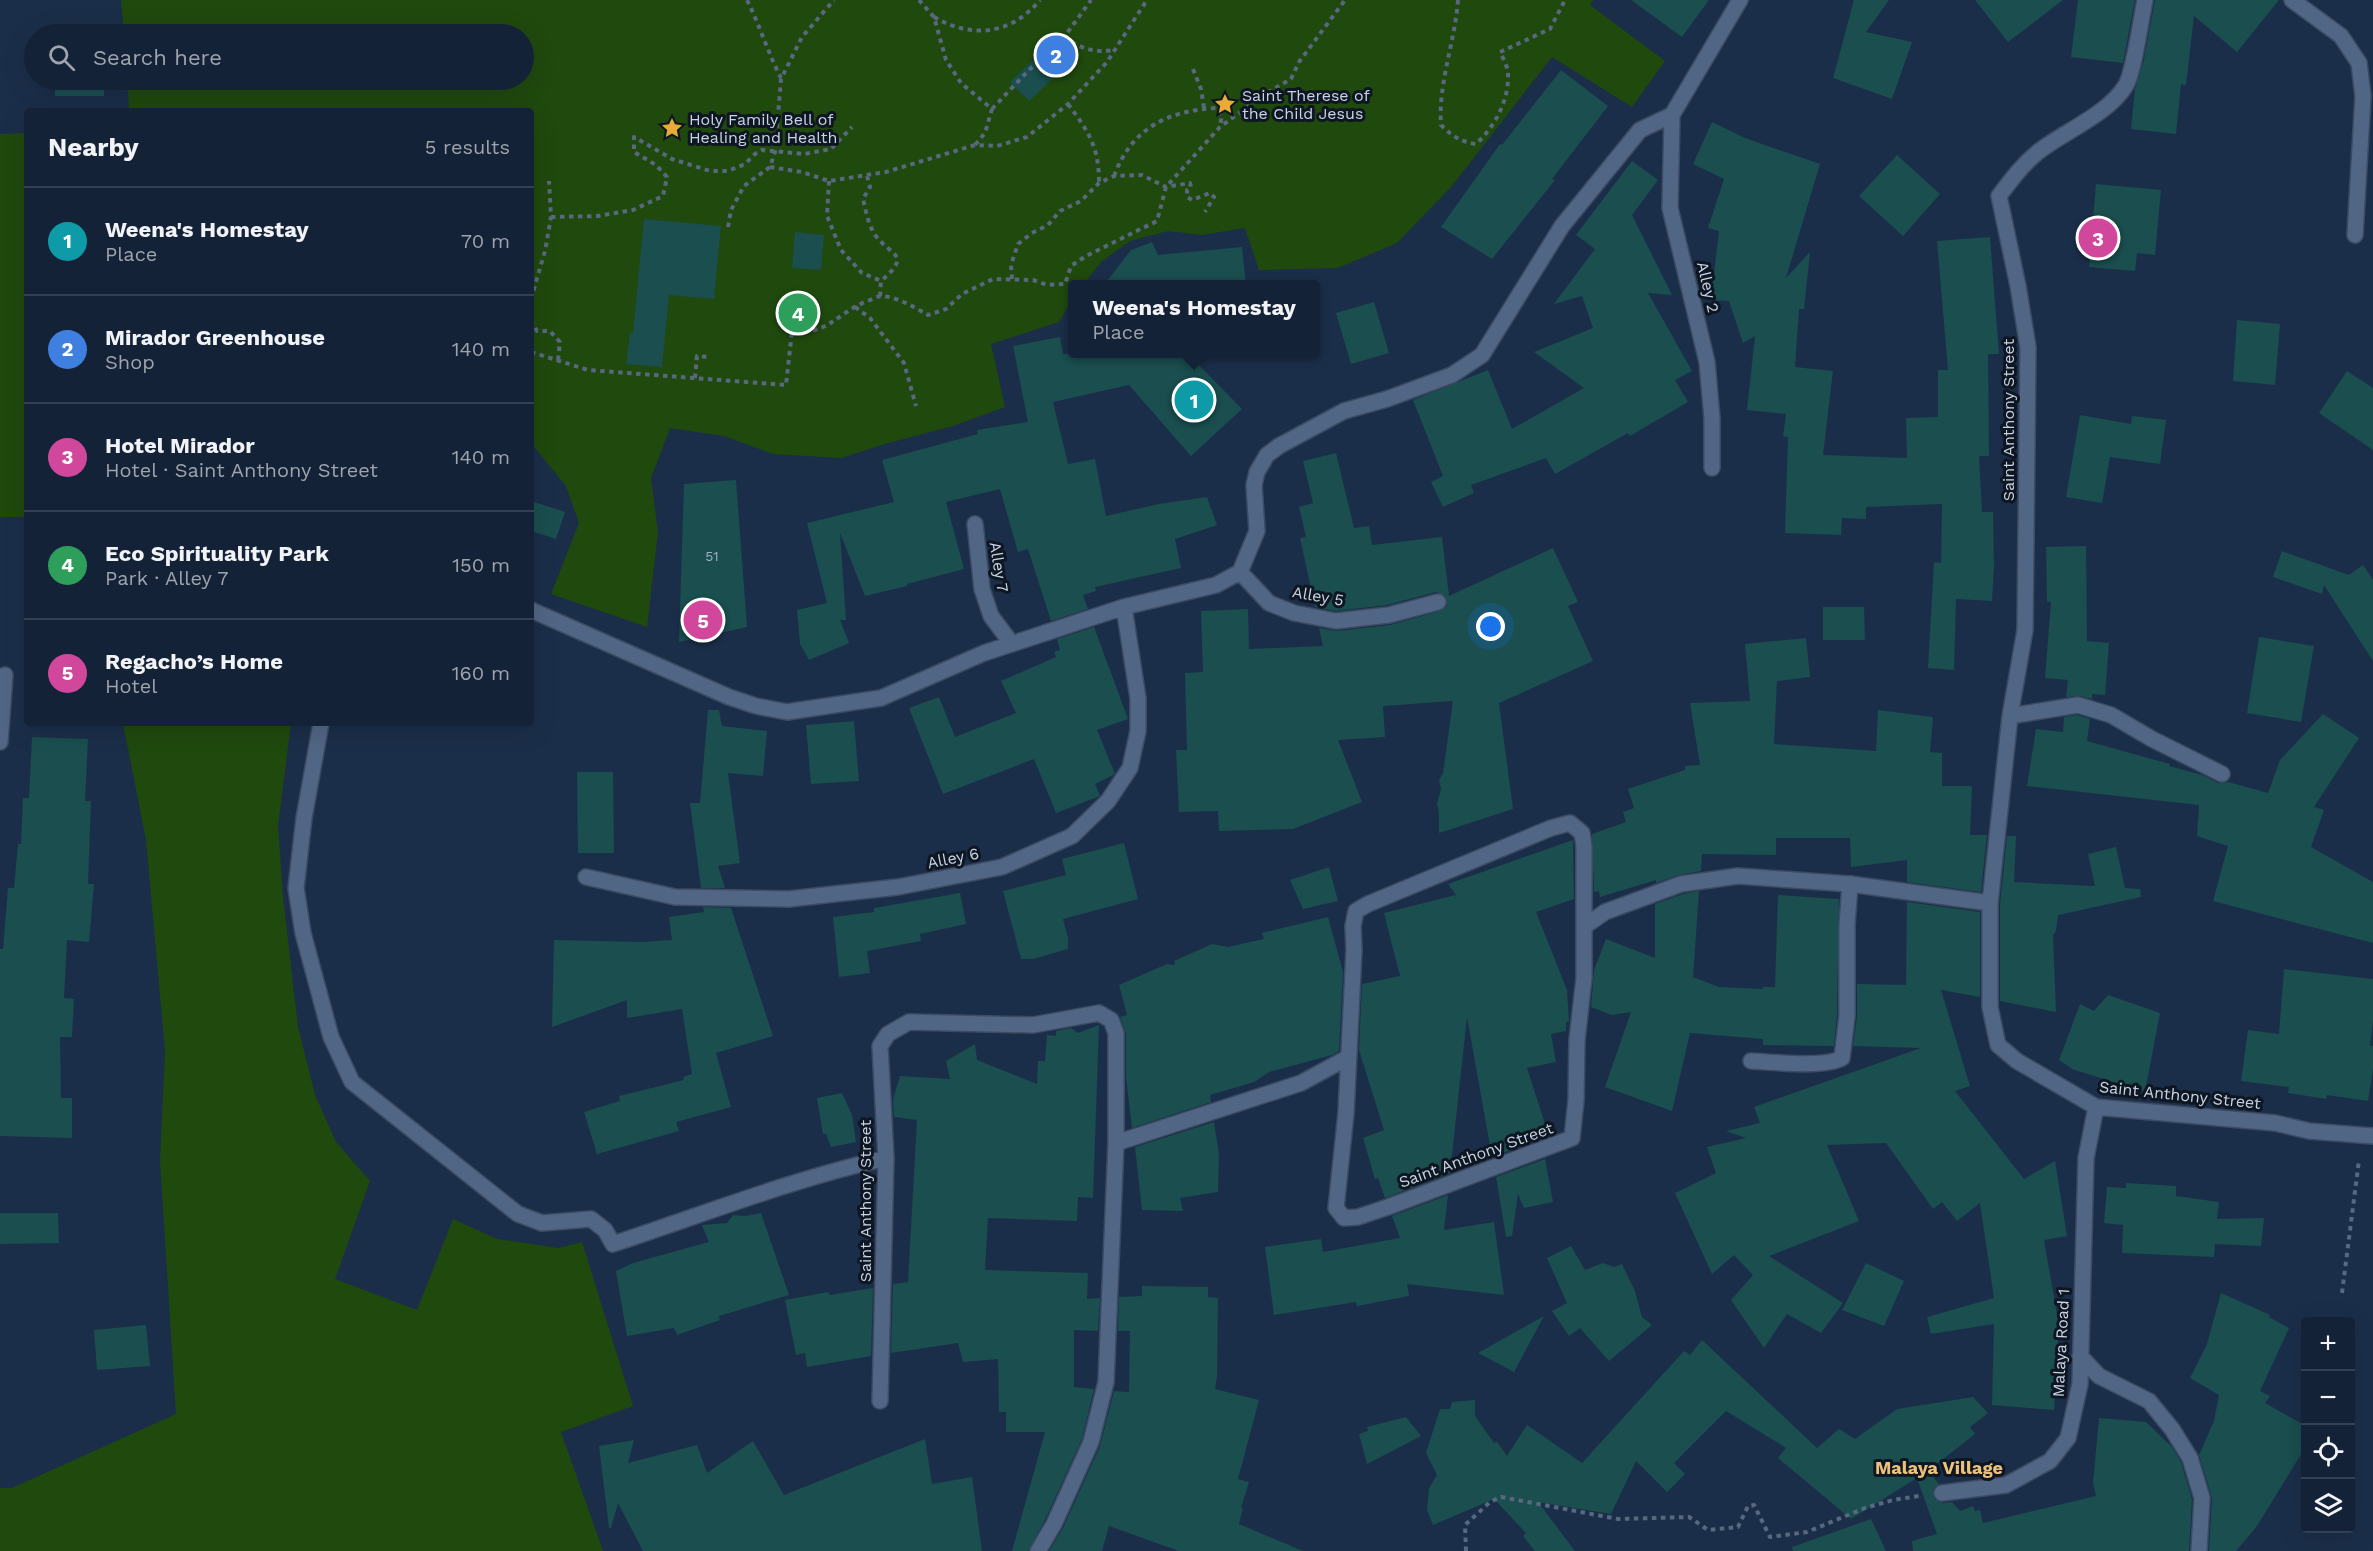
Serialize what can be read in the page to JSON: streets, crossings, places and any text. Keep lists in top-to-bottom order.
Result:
{
  "streets": {
    "street": [
      "Alley 2",
      "Saint Anthony Street",
      "Alley 7",
      "Alley 5",
      "Alley 6",
      "Malaya Road 1"
    ]
  },
  "crossings": [
    ["Saint Anthony Street", "Malaya Road 1"]
  ],
  "districts": ["Malaya Village"],
  "places": {
    "place": ["Saint Therese of the Child Jesus", "Holy Family Bell of Healing and Health"]
  },
  "house_numbers": ["51"],
  "page": {
    "search": "Search here",
    "pins": [
      "2",
      "3",
      "4",
      "1",
      "5"
    ],
    "heading": ["Nearby", "5 results"],
    "list": [
      {
        "mark": "1",
        "name": "Weena's Homestay",
        "note": "Place",
        "value": "70 m"
      },
      {
        "mark": "2",
        "name": "Mirador Greenhouse",
        "note": "Shop",
        "value": "140 m"
      },
      {
        "mark": "3",
        "name": "Hotel Mirador",
        "note": "Hotel · Saint Anthony Street",
        "value": "140 m"
      },
      {
        "mark": "4",
        "name": "Eco Spirituality Park",
        "note": "Park · Alley 7",
        "value": "150 m"
      },
      {
        "mark": "5",
        "name": "Regacho’s Home",
        "note": "Hotel",
        "value": "160 m"
      }
    ],
    "popup": ["Weena's Homestay", "Place"],
    "map_buttons": ["+", "−"]
  }
}
